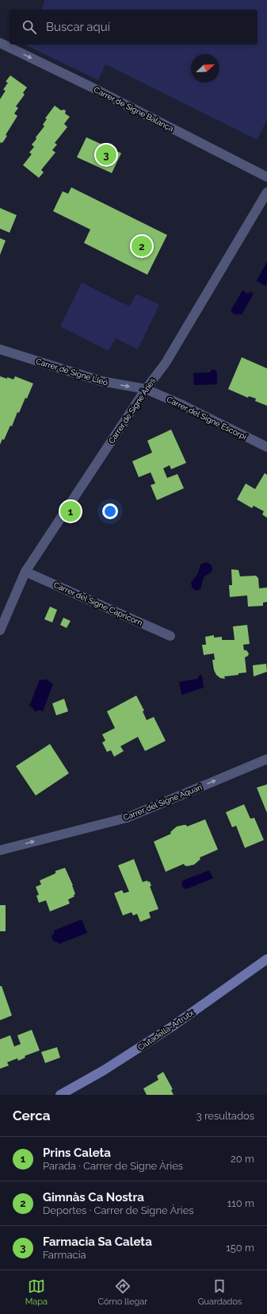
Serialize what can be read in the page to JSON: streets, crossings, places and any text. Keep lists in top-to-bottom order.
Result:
{
  "streets": {
    "main road": ["Ciutadella-Artrutx"],
    "street": [
      "Carrer de Signe Balança",
      "Carrer de Signe Lleó",
      "Carrer de Signe Àries",
      "Carrer del Signe Escorpí",
      "Carrer del Signe Capricorn",
      "Carrer del Signe Aquari"
    ]
  },
  "crossings": [
    ["Carrer de Signe Lleó", "Carrer de Signe Àries"],
    ["Carrer de Signe Lleó", "Carrer del Signe Escorpí"],
    ["Carrer de Signe Àries", "Carrer del Signe Escorpí"],
    ["Carrer de Signe Àries", "Carrer del Signe Capricorn"]
  ],
  "one_way": ["Carrer de Signe Balança", "Carrer de Signe Lleó", "Carrer del Signe Aquari"],
  "north": "top right",
  "page": {
    "search": "Buscar aquí",
    "pins": ["3", "2", "1"],
    "heading": ["Cerca", "3 resultados"],
    "list": [
      {
        "mark": "1",
        "name": "Prins Caleta",
        "note": "Parada · Carrer de Signe Àries",
        "value": "20 m"
      },
      {
        "mark": "2",
        "name": "Gimnàs Ca Nostra",
        "note": "Deportes · Carrer de Signe Àries",
        "value": "110 m"
      },
      {
        "mark": "3",
        "name": "Farmacia Sa Caleta",
        "note": "Farmacia",
        "value": "150 m"
      }
    ],
    "nav": ["Mapa", "Cómo llegar", "Guardados"]
  }
}
